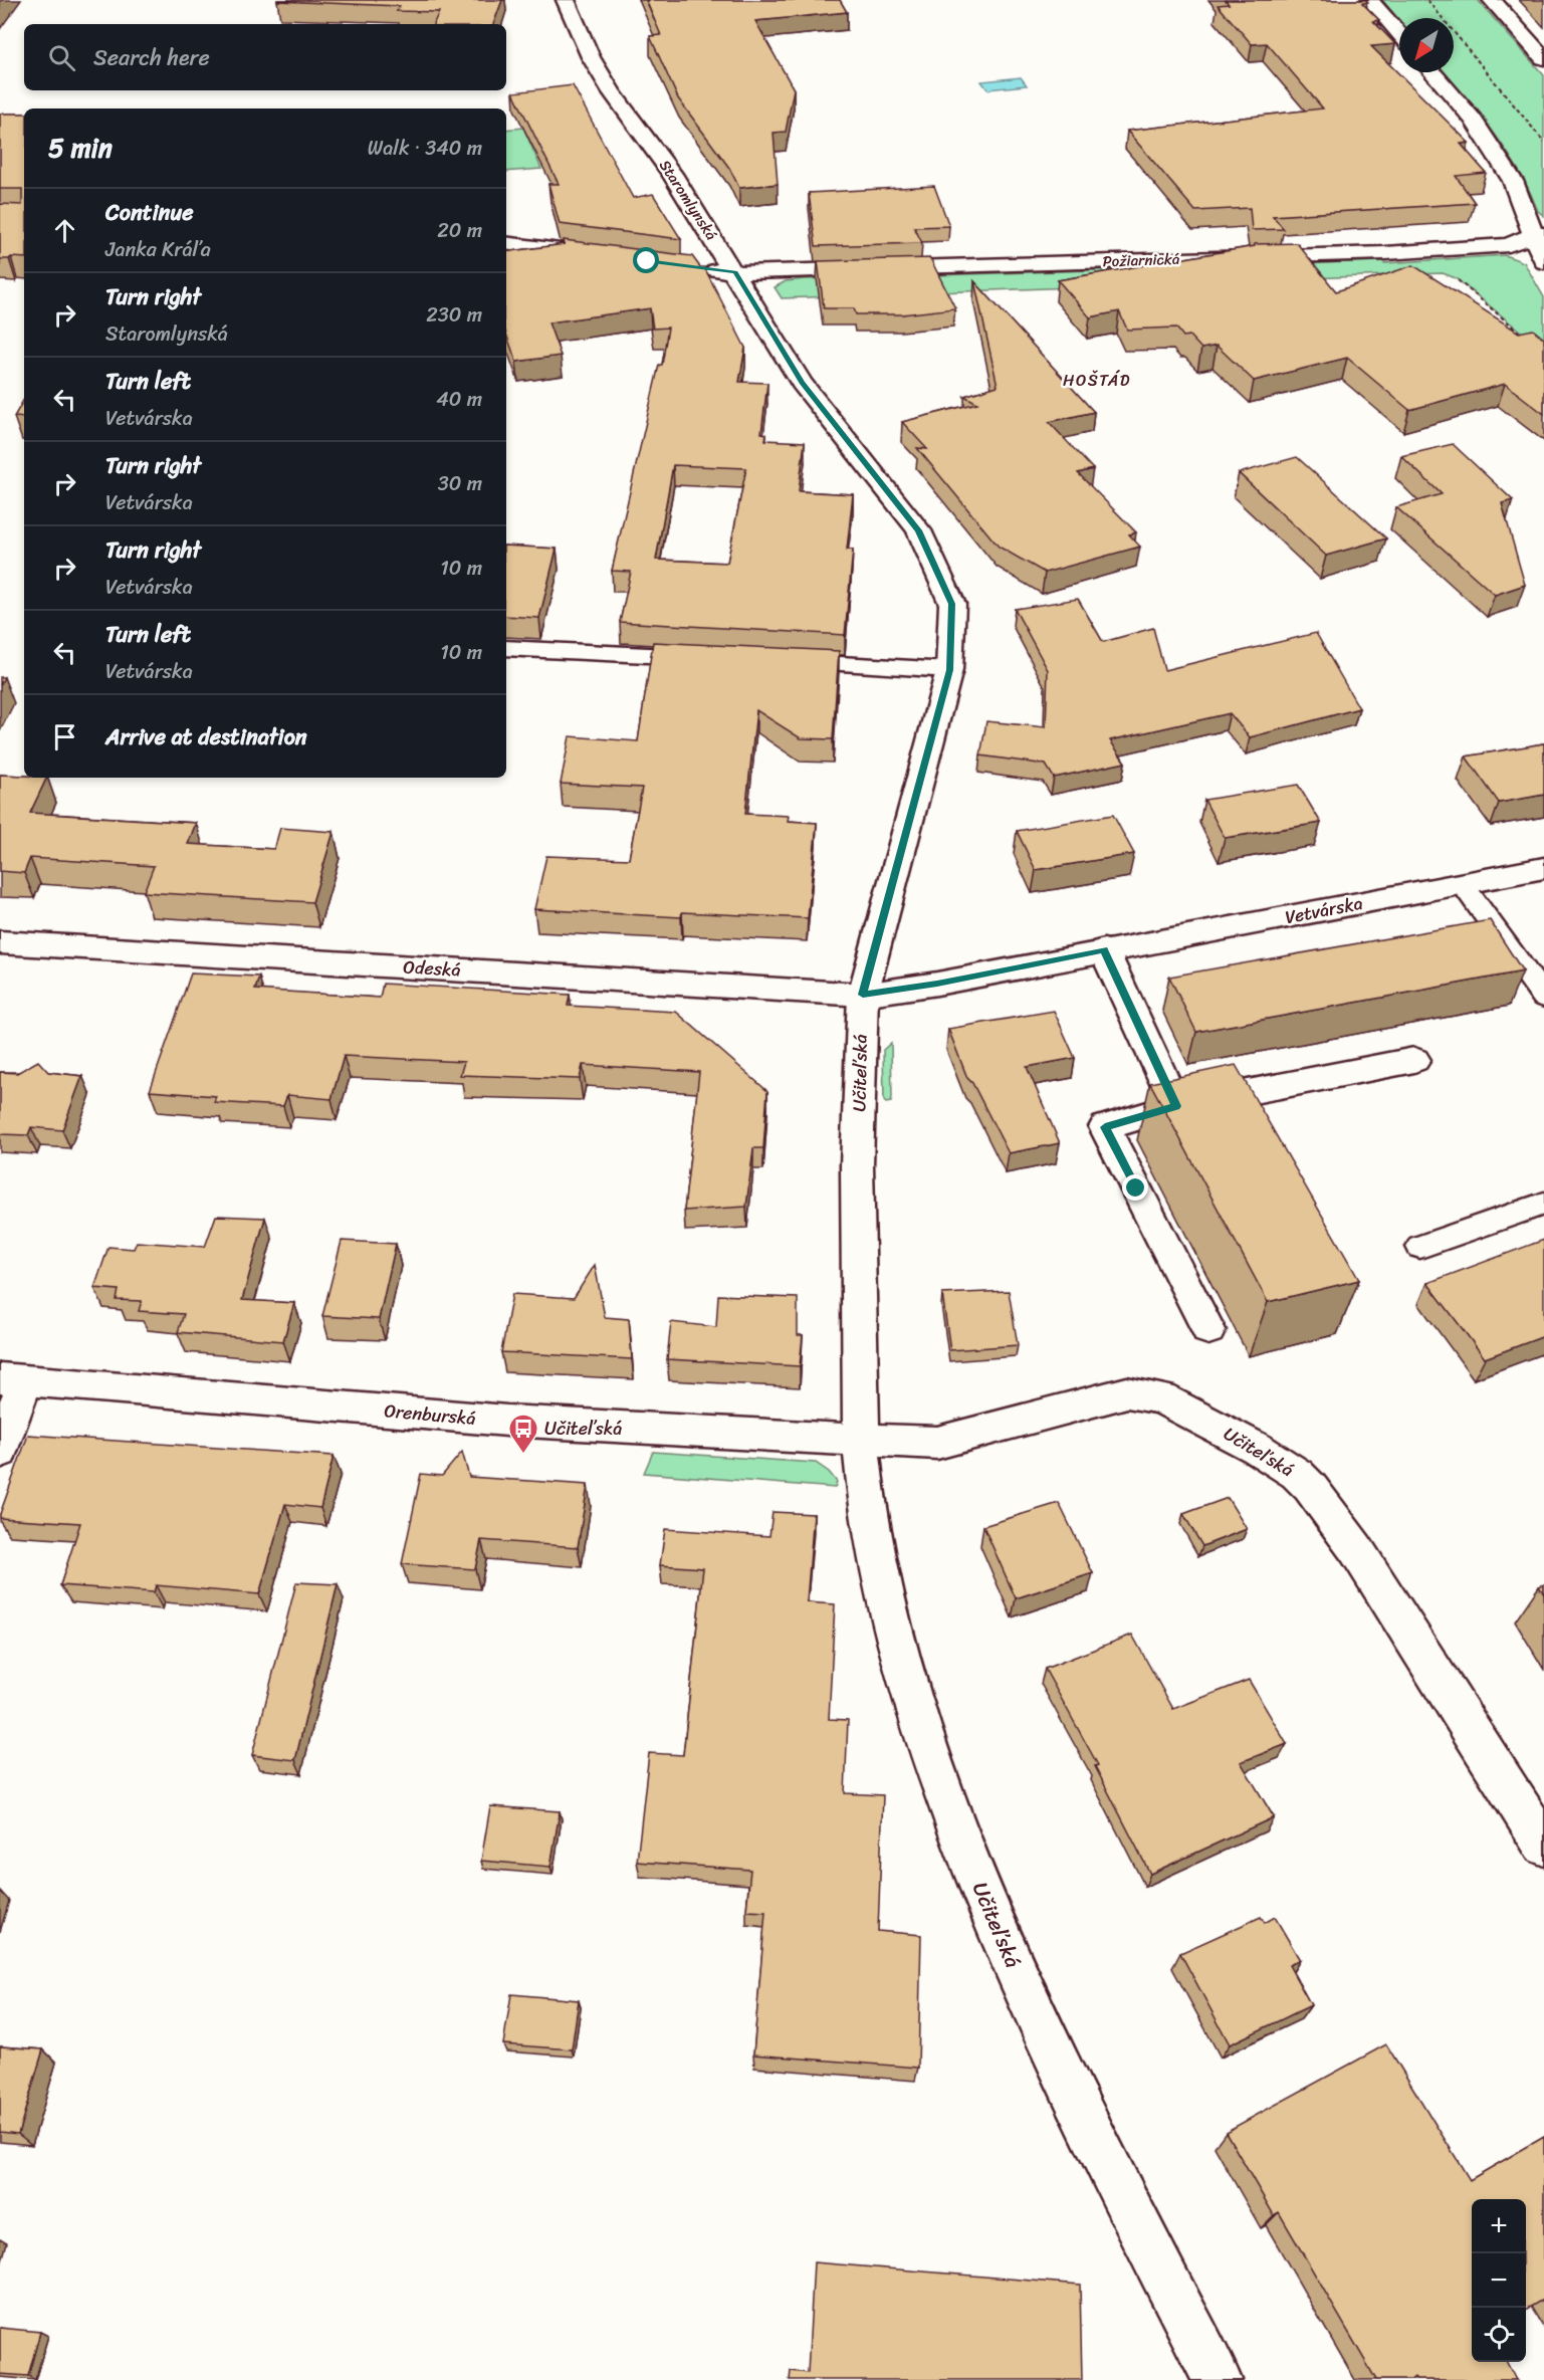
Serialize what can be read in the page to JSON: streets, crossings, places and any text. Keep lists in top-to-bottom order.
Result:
{
  "streets": {
    "street": [
      "Staromlynská",
      "Požiarnická",
      "Vetvárska",
      "Odeská",
      "Učiteľská",
      "Orenburská"
    ]
  },
  "crossings": [
    ["Staromlynská", "Požiarnická"],
    ["Staromlynská", "Vetvárska"],
    ["Staromlynská", "Odeská"],
    ["Staromlynská", "Učiteľská"],
    ["Vetvárska", "Odeská"],
    ["Vetvárska", "Učiteľská"],
    ["Odeská", "Učiteľská"],
    ["Učiteľská", "Orenburská"]
  ],
  "districts": ["HOŠTÁD"],
  "places": {
    "bus stop": ["Učiteľská"]
  },
  "north": "bottom left",
  "page": {
    "search": "Search here",
    "heading": ["5 min", "Walk · 340 m"],
    "list": [
      ["Continue", "Janka Kráľa", "20 m"],
      ["Turn right", "Staromlynská", "230 m"],
      ["Turn left", "Vetvárska", "40 m"],
      ["Turn right", "Vetvárska", "30 m"],
      ["Turn right", "Vetvárska", "10 m"],
      ["Turn left", "Vetvárska", "10 m"],
      "Arrive at destination"
    ],
    "map_buttons": ["+", "−"]
  }
}
